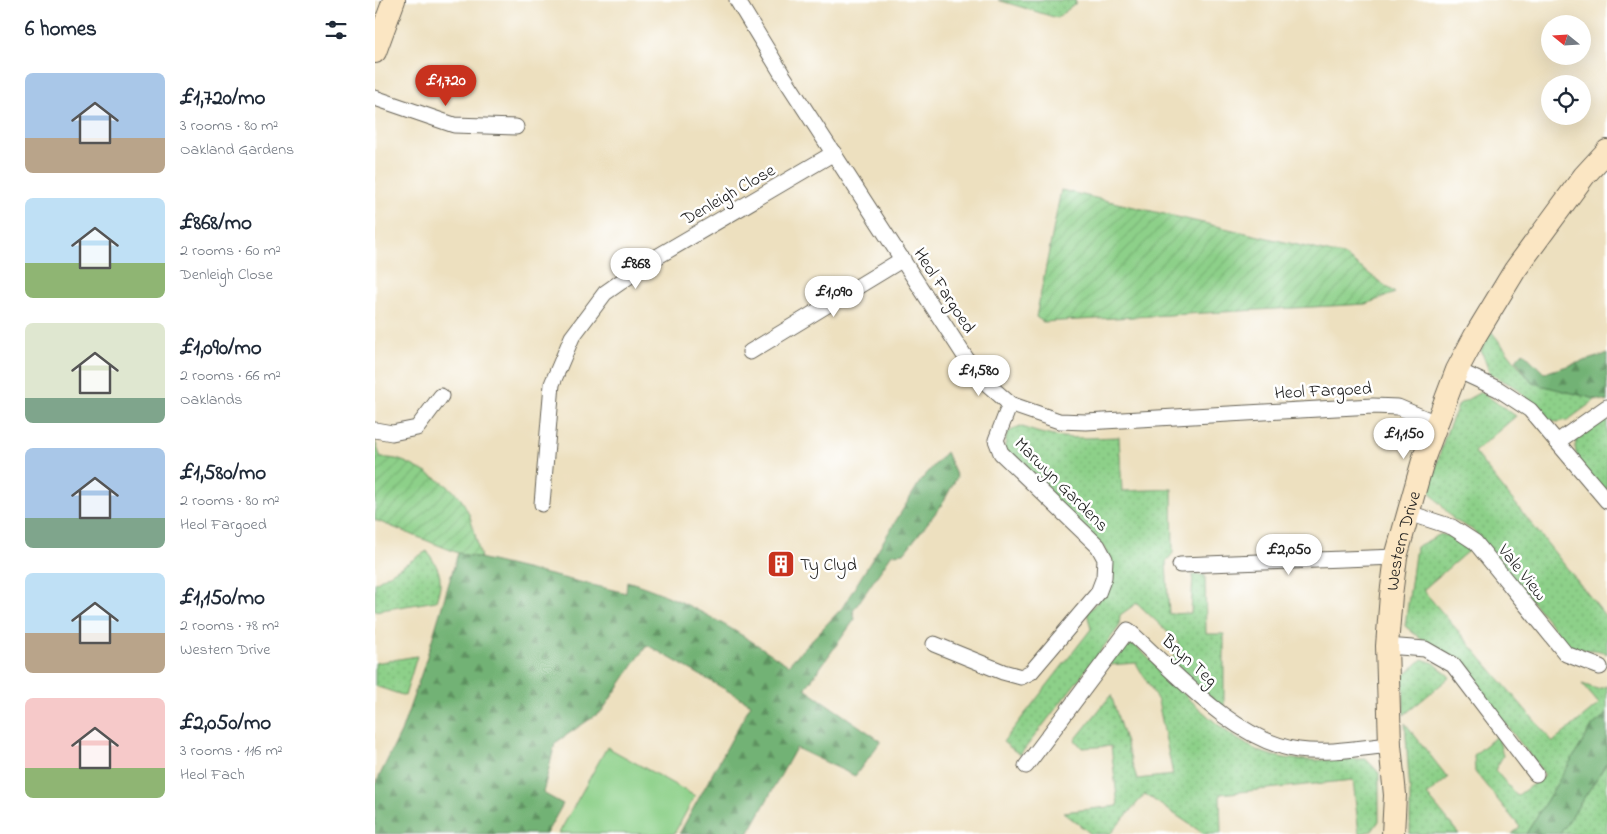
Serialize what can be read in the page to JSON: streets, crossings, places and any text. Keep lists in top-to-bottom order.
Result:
{
  "streets": {
    "street": [
      "Denleigh Close",
      "Heol Fargoed",
      "Marwyn Gardens",
      "Western Drive",
      "Vale View",
      "Bryn Teg"
    ]
  },
  "crossings": [
    ["Denleigh Close", "Heol Fargoed"],
    ["Heol Fargoed", "Marwyn Gardens"],
    ["Heol Fargoed", "Western Drive"],
    ["Western Drive", "Vale View"],
    ["Western Drive", "Bryn Teg"]
  ],
  "places": {
    "building": ["Ty Clyd"]
  },
  "north": "left",
  "page": {
    "heading": "6 homes",
    "list": [
      {
        "name": "£1,720/mo",
        "note": "3 rooms · 80 m² · Oakland Gardens"
      },
      {
        "name": "£868/mo",
        "note": "2 rooms · 60 m² · Denleigh Close"
      },
      {
        "name": "£1,090/mo",
        "note": "2 rooms · 66 m² · Oaklands"
      },
      {
        "name": "£1,580/mo",
        "note": "2 rooms · 80 m² · Heol Fargoed"
      },
      {
        "name": "£1,150/mo",
        "note": "2 rooms · 78 m² · Western Drive"
      },
      {
        "name": "£2,050/mo",
        "note": "3 rooms · 116 m² · Heol Fach"
      }
    ],
    "price": [
      "£1,720",
      "£868",
      "£1,090",
      "£1,580",
      "£1,150",
      "£2,050"
    ]
  }
}
